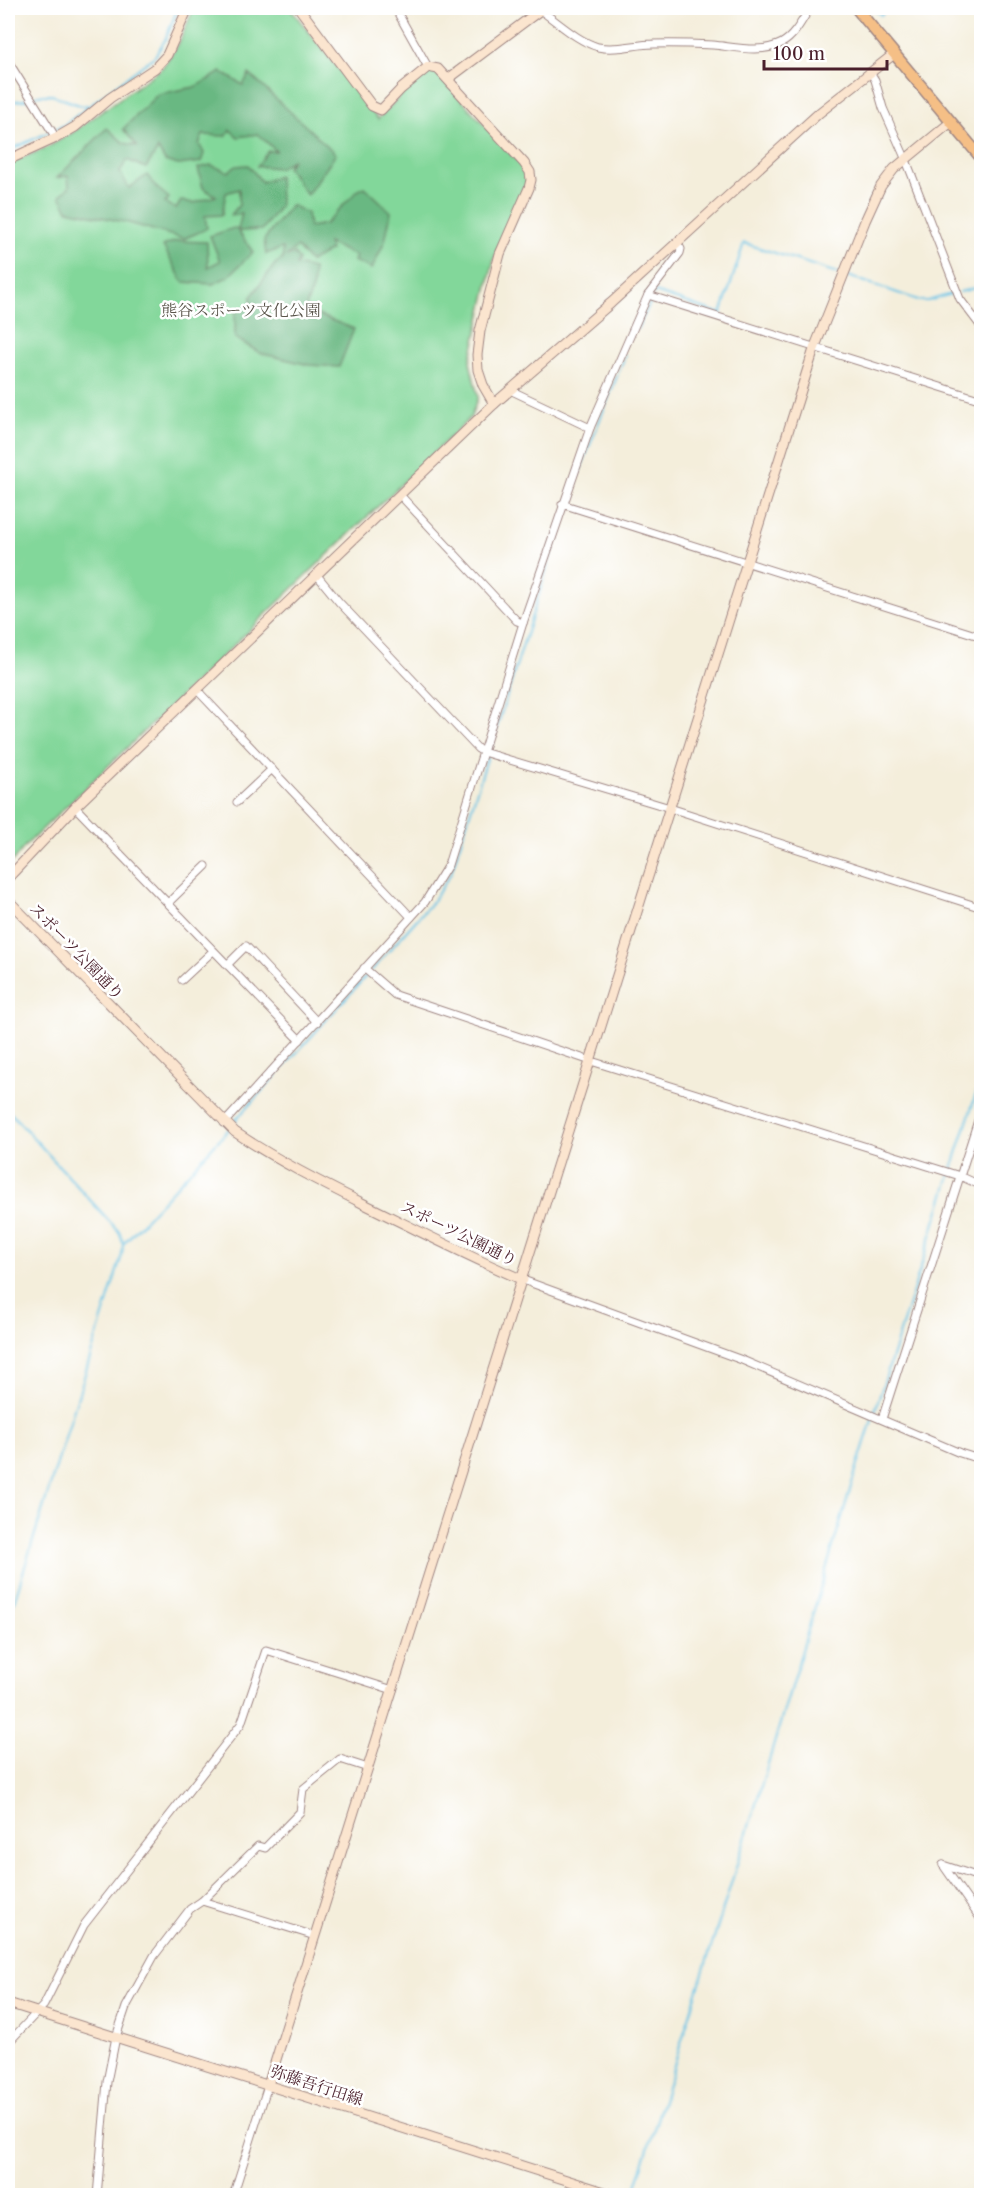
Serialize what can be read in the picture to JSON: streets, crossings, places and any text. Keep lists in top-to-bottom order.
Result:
{
  "streets": {
    "street": ["スポーツ公園通り", "弥藤吾行田線"]
  },
  "parks": ["熊谷スポーツ文化公園"],
  "scale_bar": "100 m"
}
